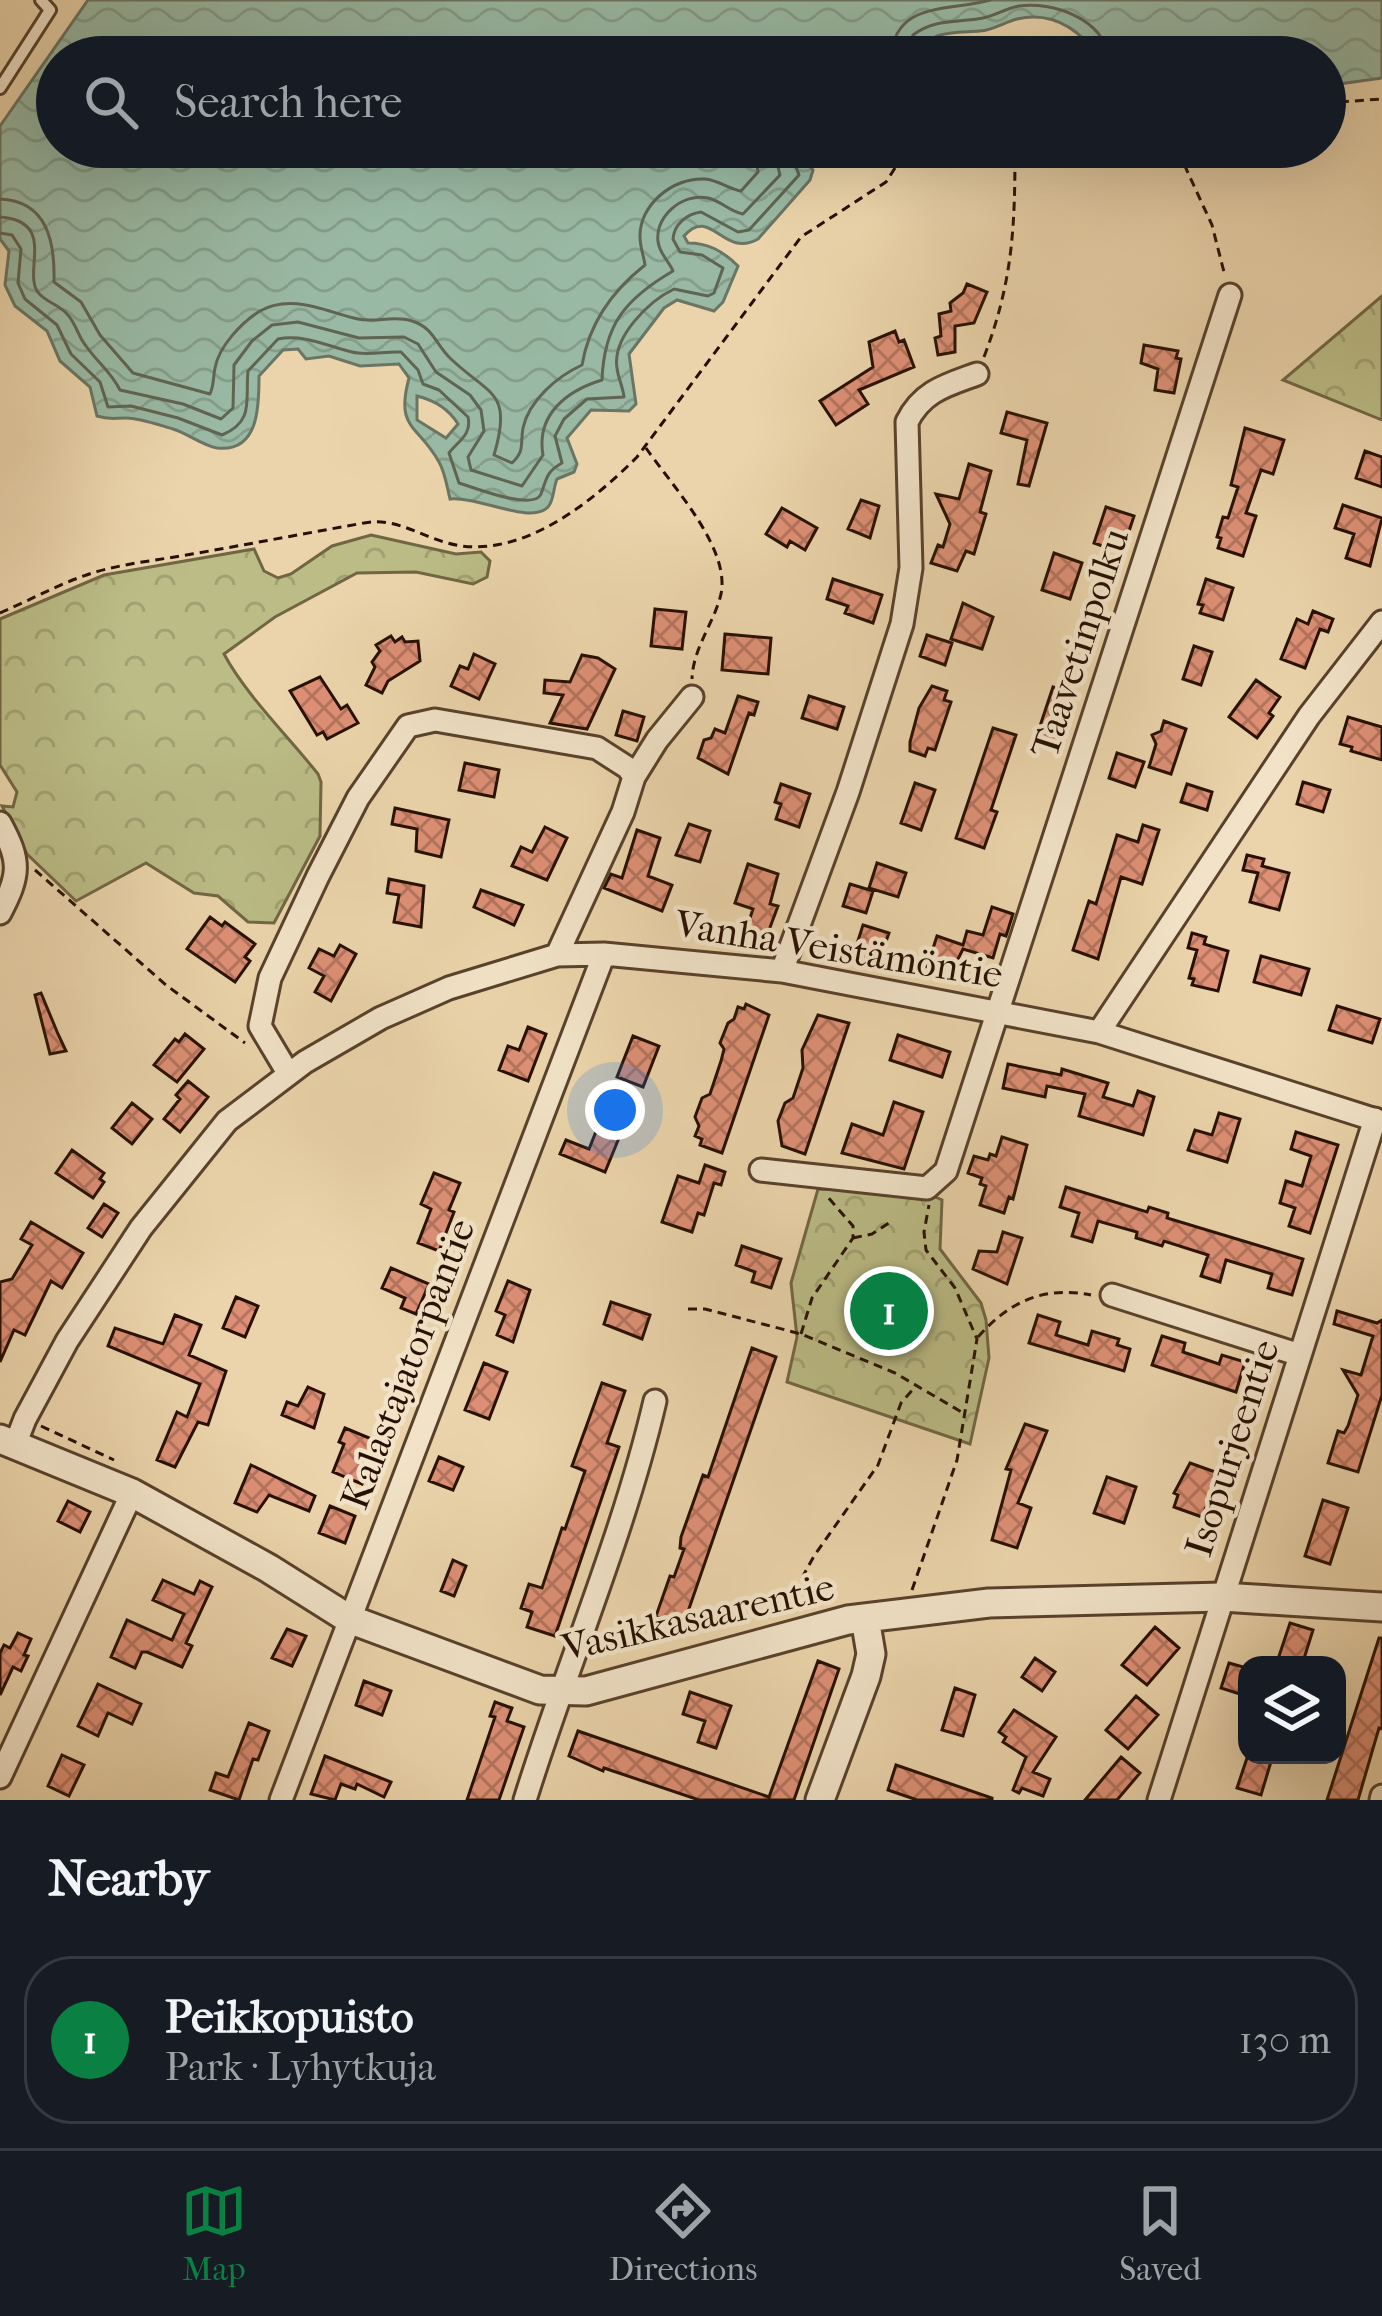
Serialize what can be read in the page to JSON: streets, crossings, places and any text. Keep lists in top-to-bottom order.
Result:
{
  "streets": {
    "street": [
      "Taavetinpolku",
      "Vanha Veistämöntie",
      "Kalastajatorpantie",
      "Isopurjeentie",
      "Vasikkasaarentie"
    ]
  },
  "crossings": [
    ["Taavetinpolku", "Vanha Veistämöntie"],
    ["Vanha Veistämöntie", "Kalastajatorpantie"],
    ["Vanha Veistämöntie", "Isopurjeentie"],
    ["Vanha Veistämöntie", "Vasikkasaarentie"],
    ["Kalastajatorpantie", "Vasikkasaarentie"],
    ["Isopurjeentie", "Vasikkasaarentie"]
  ],
  "page": {
    "search": "Search here",
    "pins": "1",
    "heading": "Nearby",
    "list": [
      {
        "mark": "1",
        "name": "Peikkopuisto",
        "note": "Park · Lyhytkuja",
        "value": "130 m"
      }
    ],
    "nav": ["Map", "Directions", "Saved"]
  }
}
